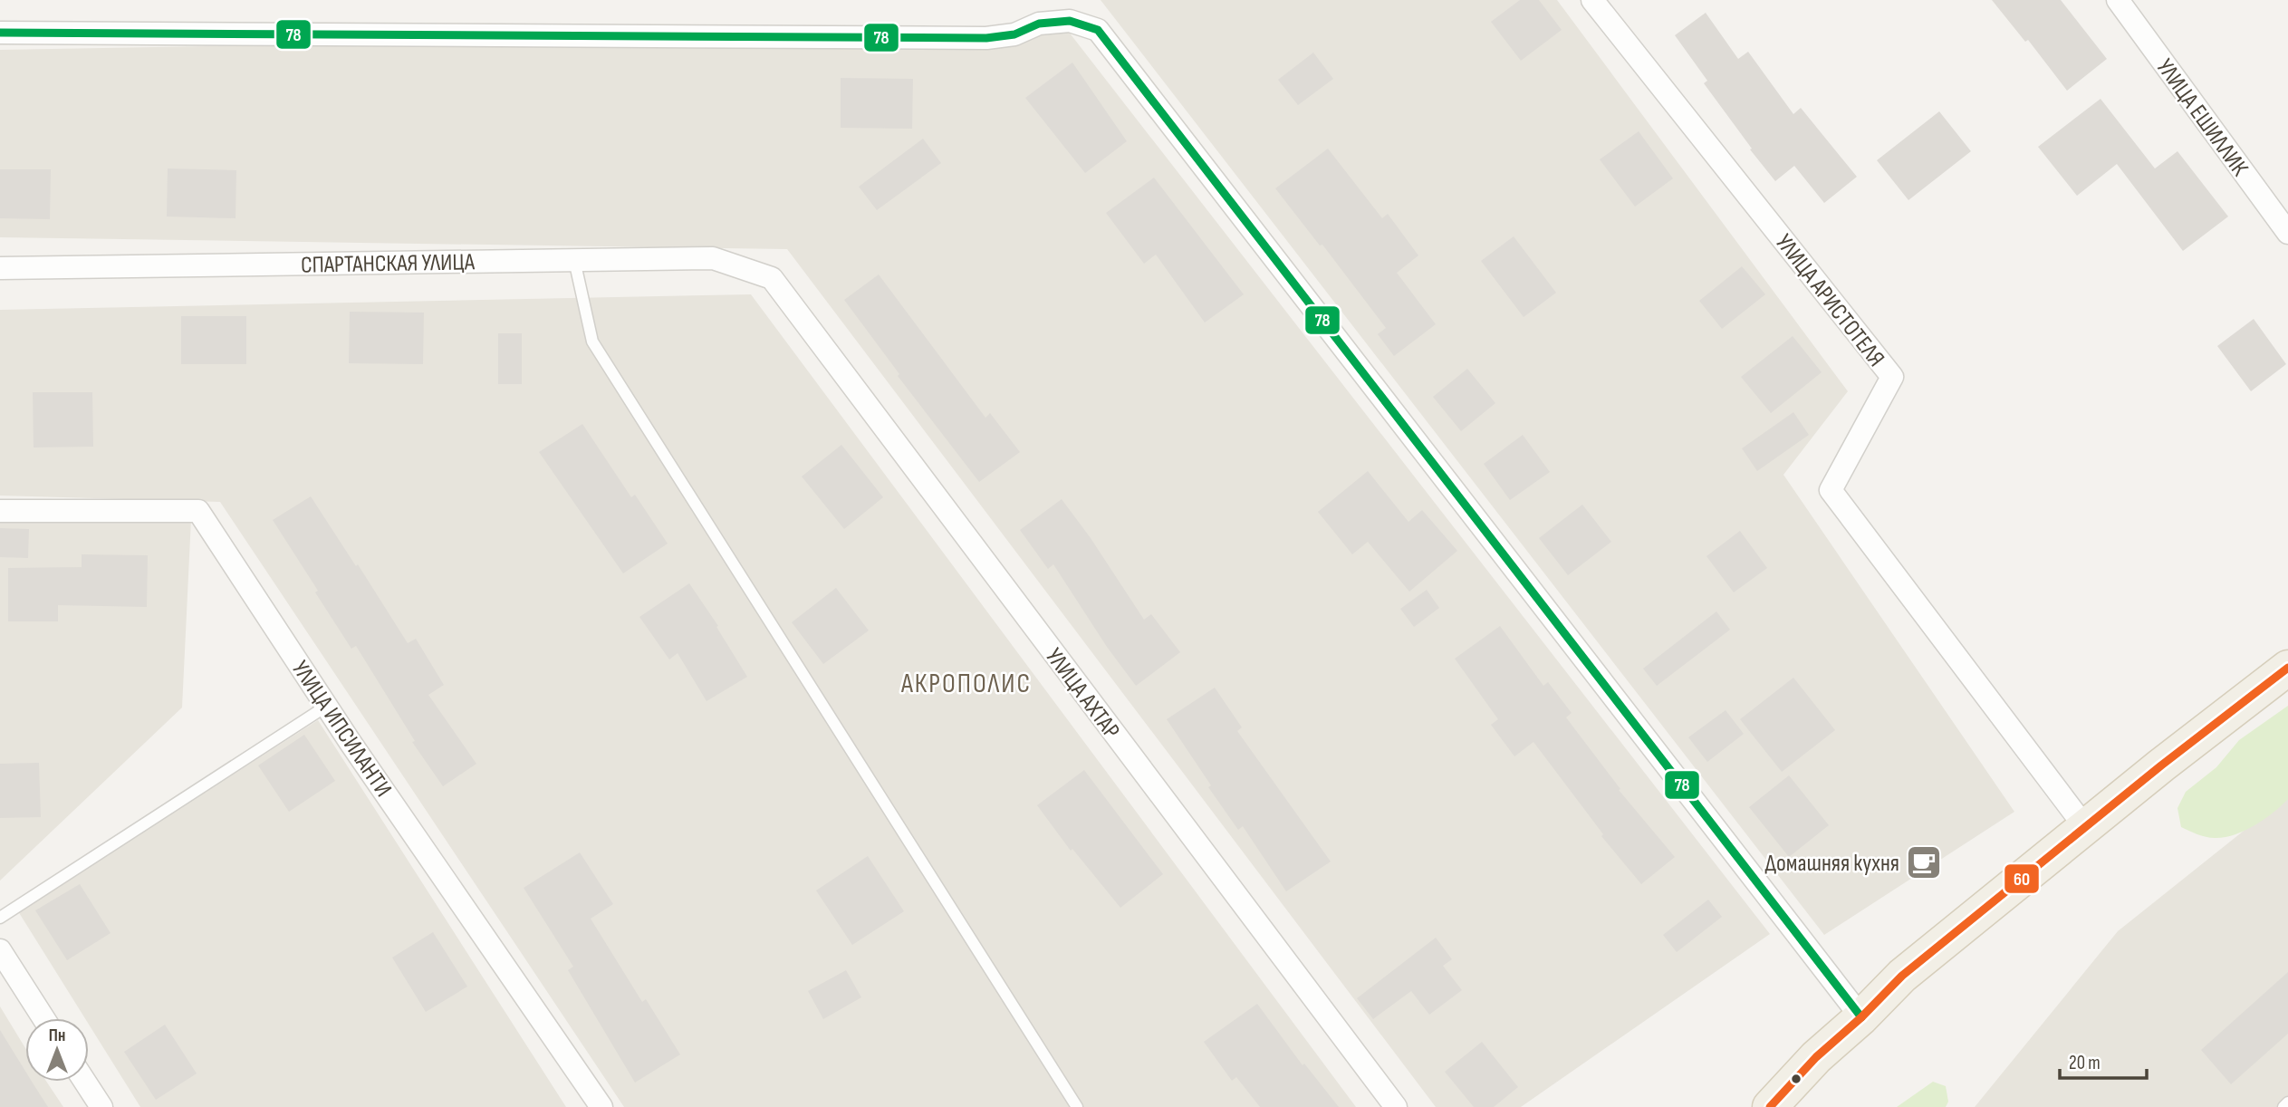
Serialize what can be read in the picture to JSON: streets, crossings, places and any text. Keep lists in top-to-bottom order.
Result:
{
  "streets": {
    "street": [
      "УЛИЦА ЕШИЛЛИК",
      "СПАРТАНСКАЯ УЛИЦА",
      "УЛИЦА АРИСТОТЕЛЯ",
      "УЛИЦА АХТАР",
      "УЛИЦА ИПСИЛАНТИ"
    ]
  },
  "crossings": [
    ["СПАРТАНСКАЯ УЛИЦА", "УЛИЦА АХТАР"]
  ],
  "districts": ["АКРОПОЛИС"],
  "places": {
    "cafe": ["Домашняя кухня"]
  },
  "lines": ["transit line 78", "transit line 60"],
  "scale_bar": "20 m",
  "north": "top"
}
